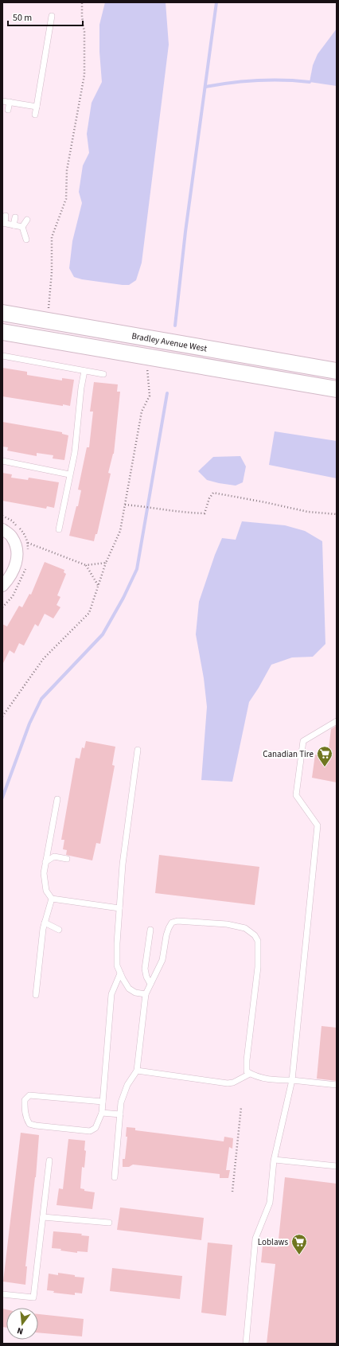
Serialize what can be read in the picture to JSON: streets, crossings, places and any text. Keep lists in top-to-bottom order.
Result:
{
  "streets": {
    "main road": ["Bradley Avenue West"]
  },
  "places": {
    "supermarket": ["Canadian Tire", "Loblaws"]
  },
  "scale_bar": "50 m",
  "north": "bottom"
}
